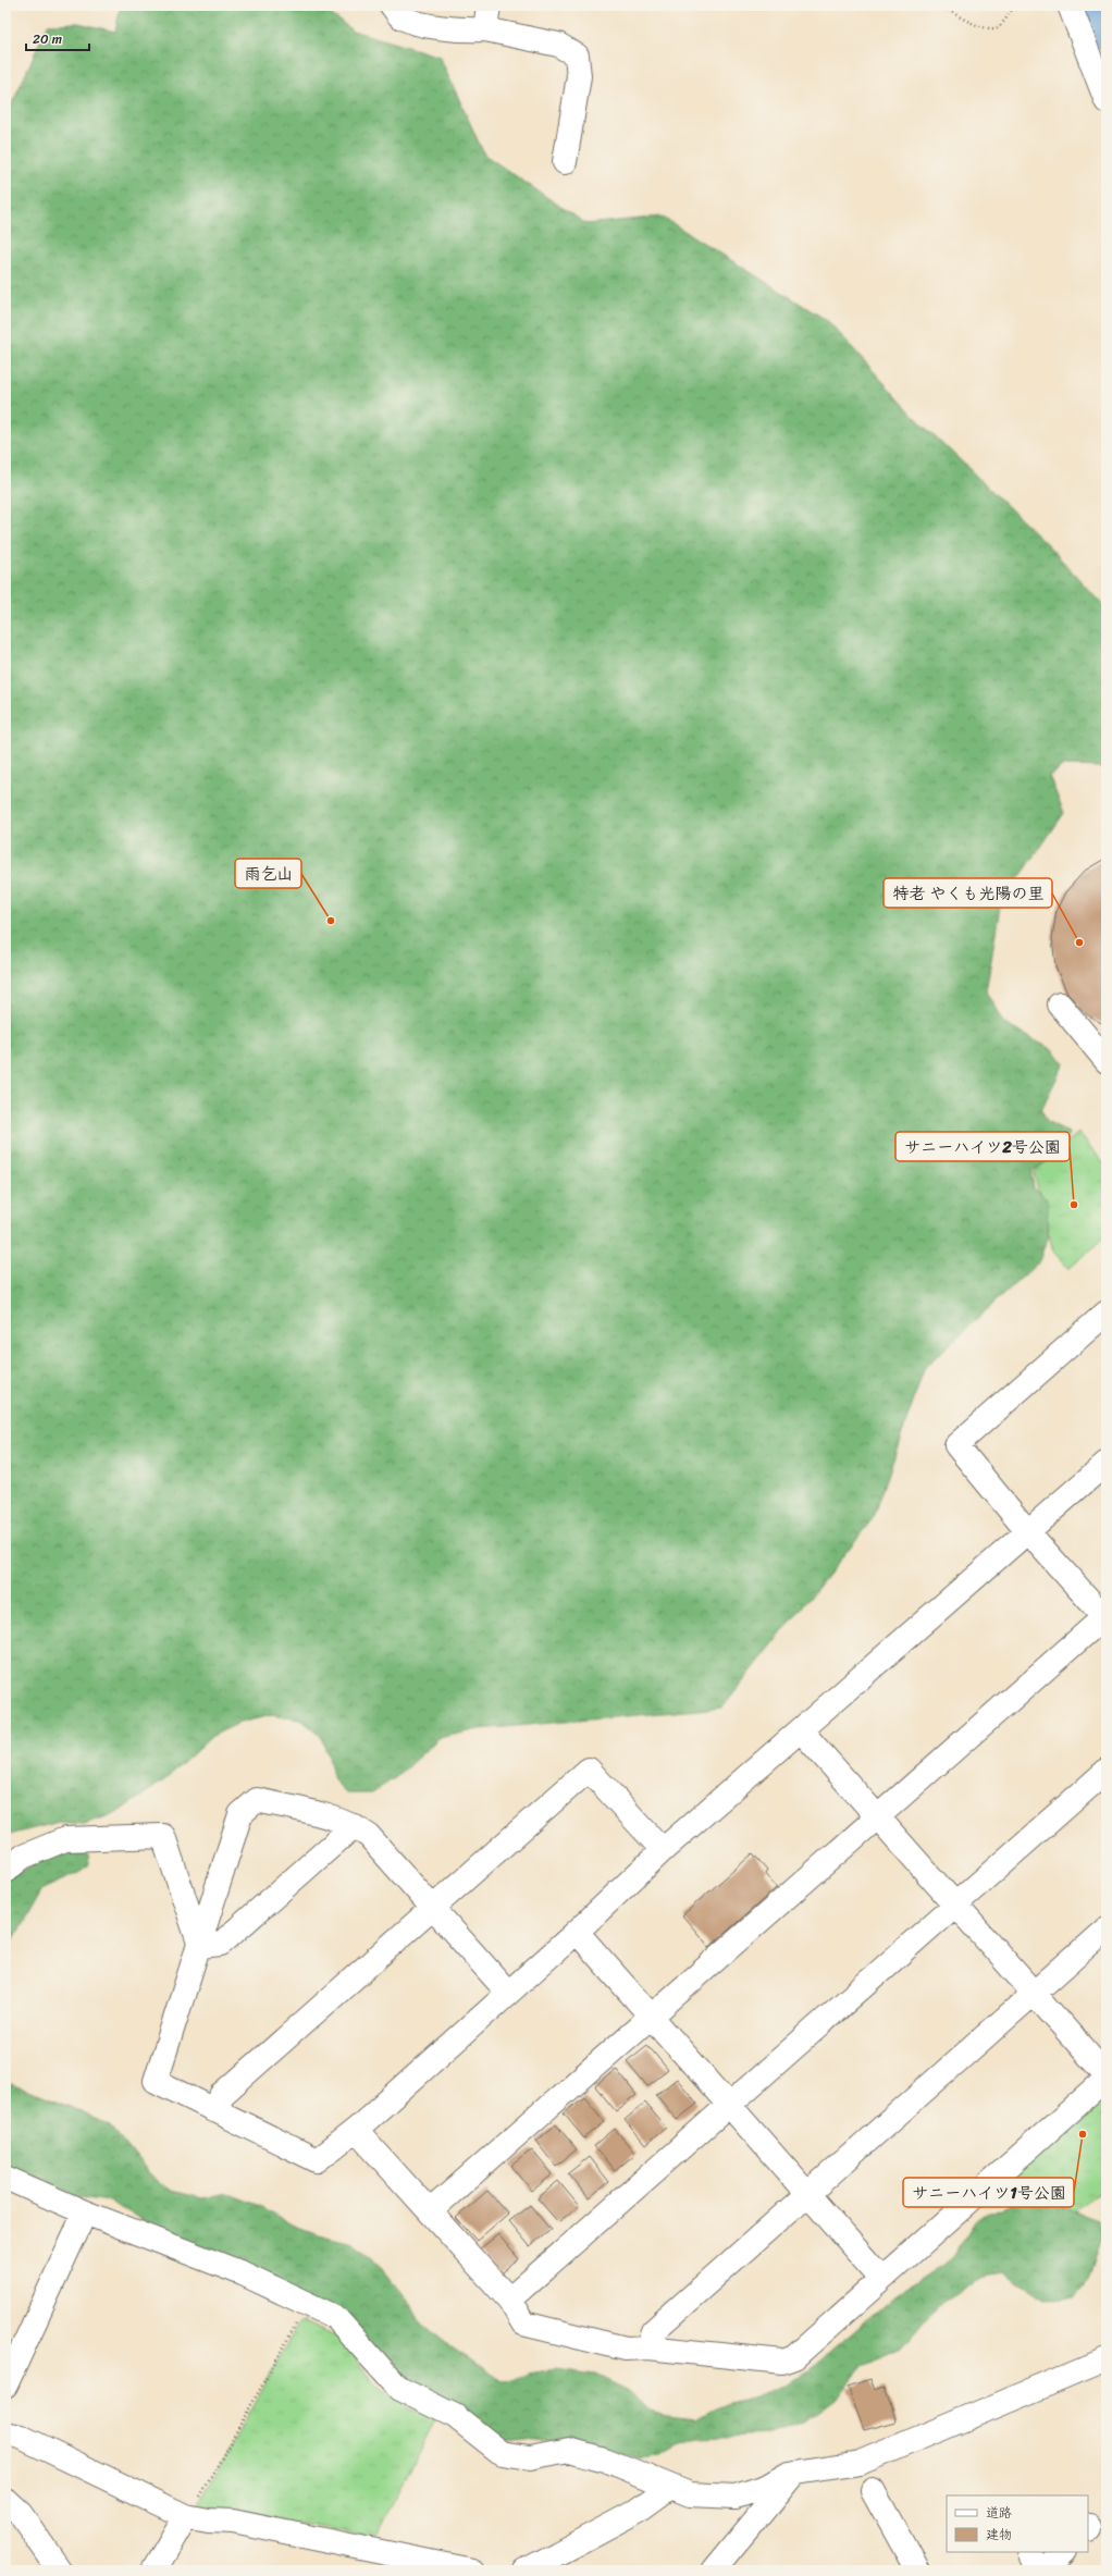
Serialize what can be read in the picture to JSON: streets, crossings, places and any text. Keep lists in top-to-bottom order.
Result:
{
  "places": [
    "雨乞山",
    "特老 やくも光陽の里",
    "サニーハイツ2号公園",
    "サニーハイツ1号公園"
  ],
  "legend": ["道路", "建物"],
  "scale_bar": "20 m"
}
